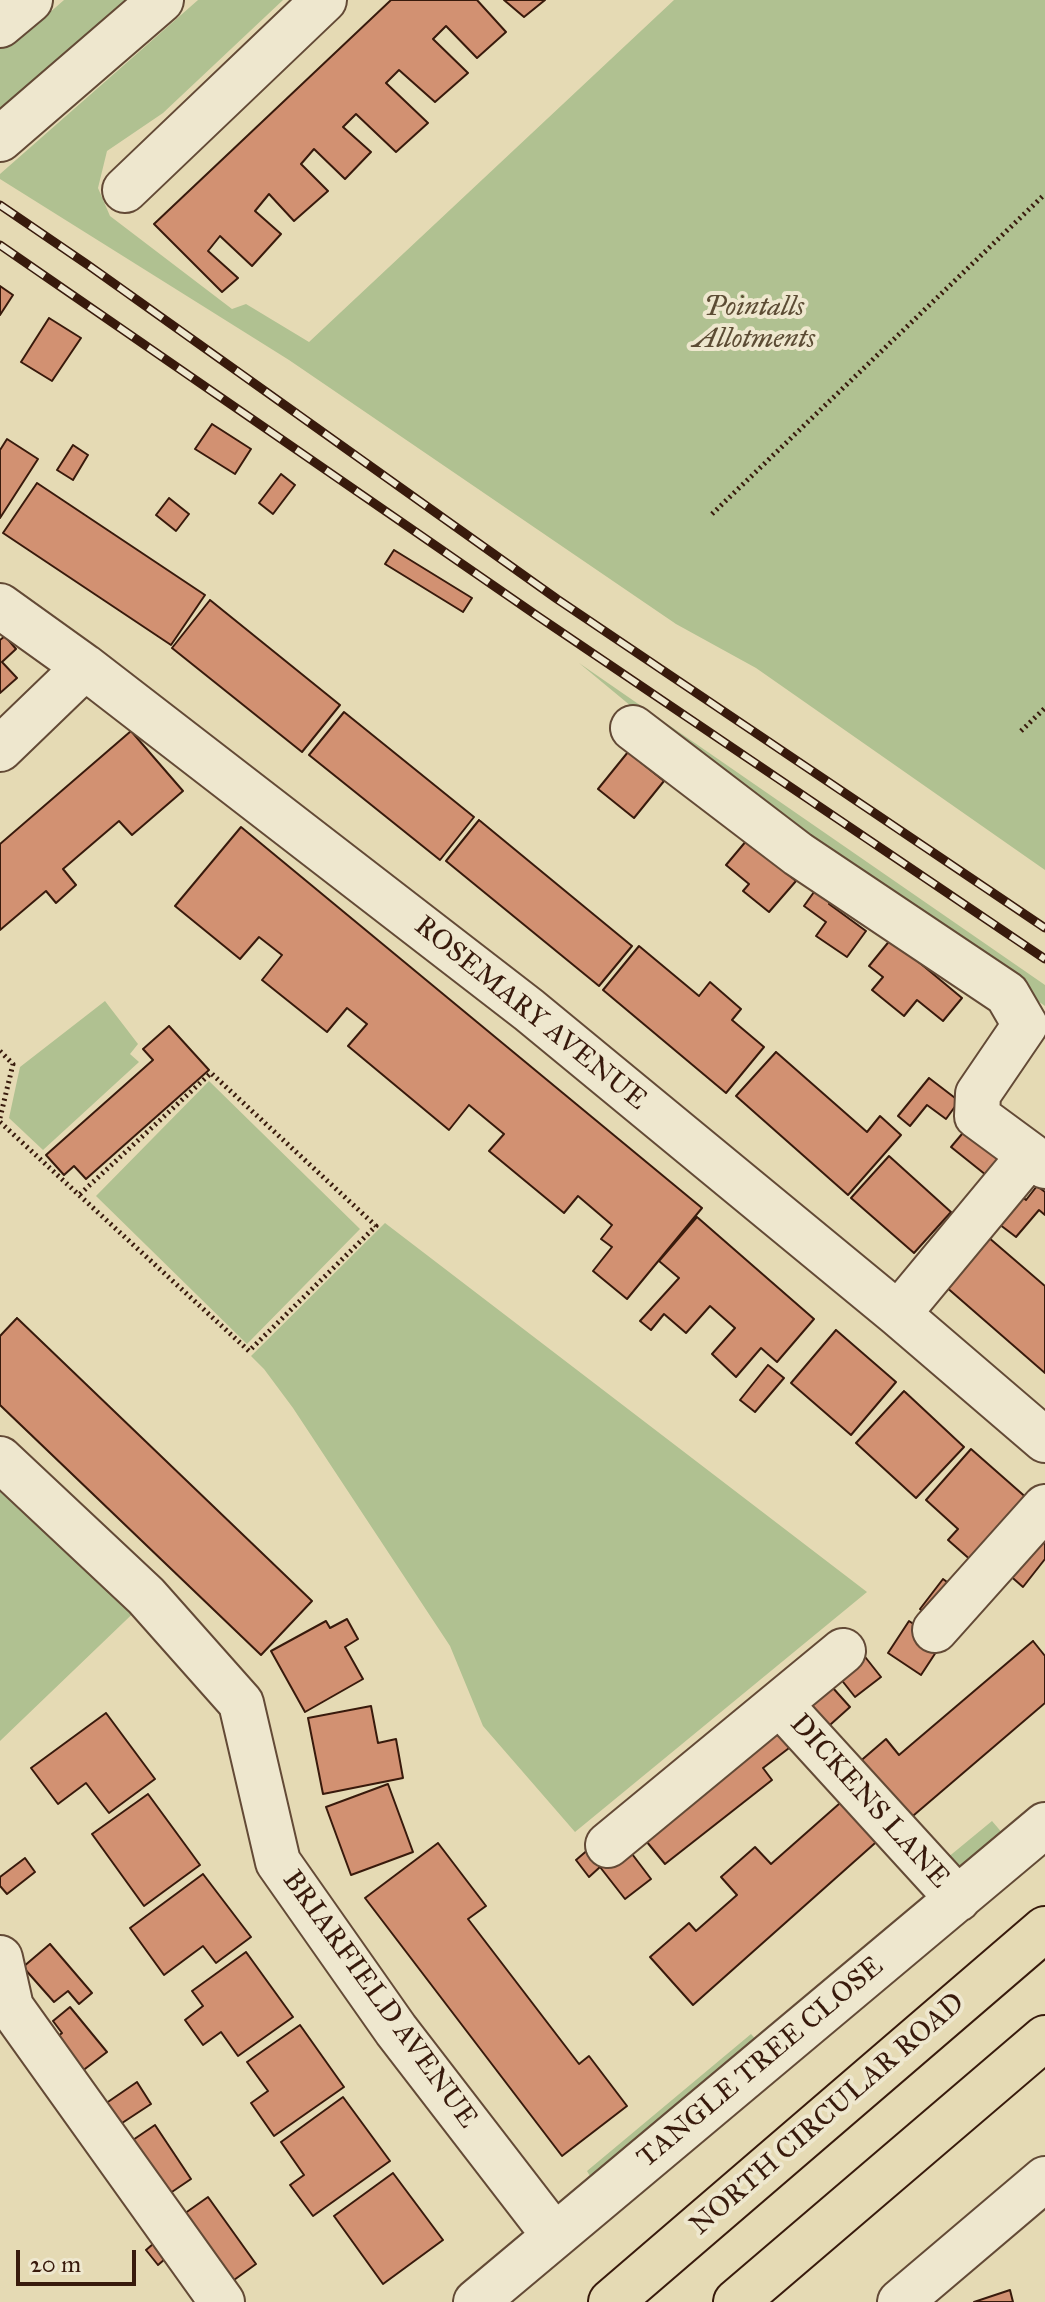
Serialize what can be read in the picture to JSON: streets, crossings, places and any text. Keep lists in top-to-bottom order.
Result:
{
  "streets": {
    "highway": ["NORTH CIRCULAR ROAD"],
    "street": [
      "ROSEMARY AVENUE",
      "DICKENS LANE",
      "BRIARFIELD AVENUE",
      "TANGLE TREE CLOSE"
    ]
  },
  "crossings": [
    ["DICKENS LANE", "TANGLE TREE CLOSE"],
    ["BRIARFIELD AVENUE", "TANGLE TREE CLOSE"]
  ],
  "parks": ["Pointalls Allotments"],
  "scale_bar": "20 m"
}
